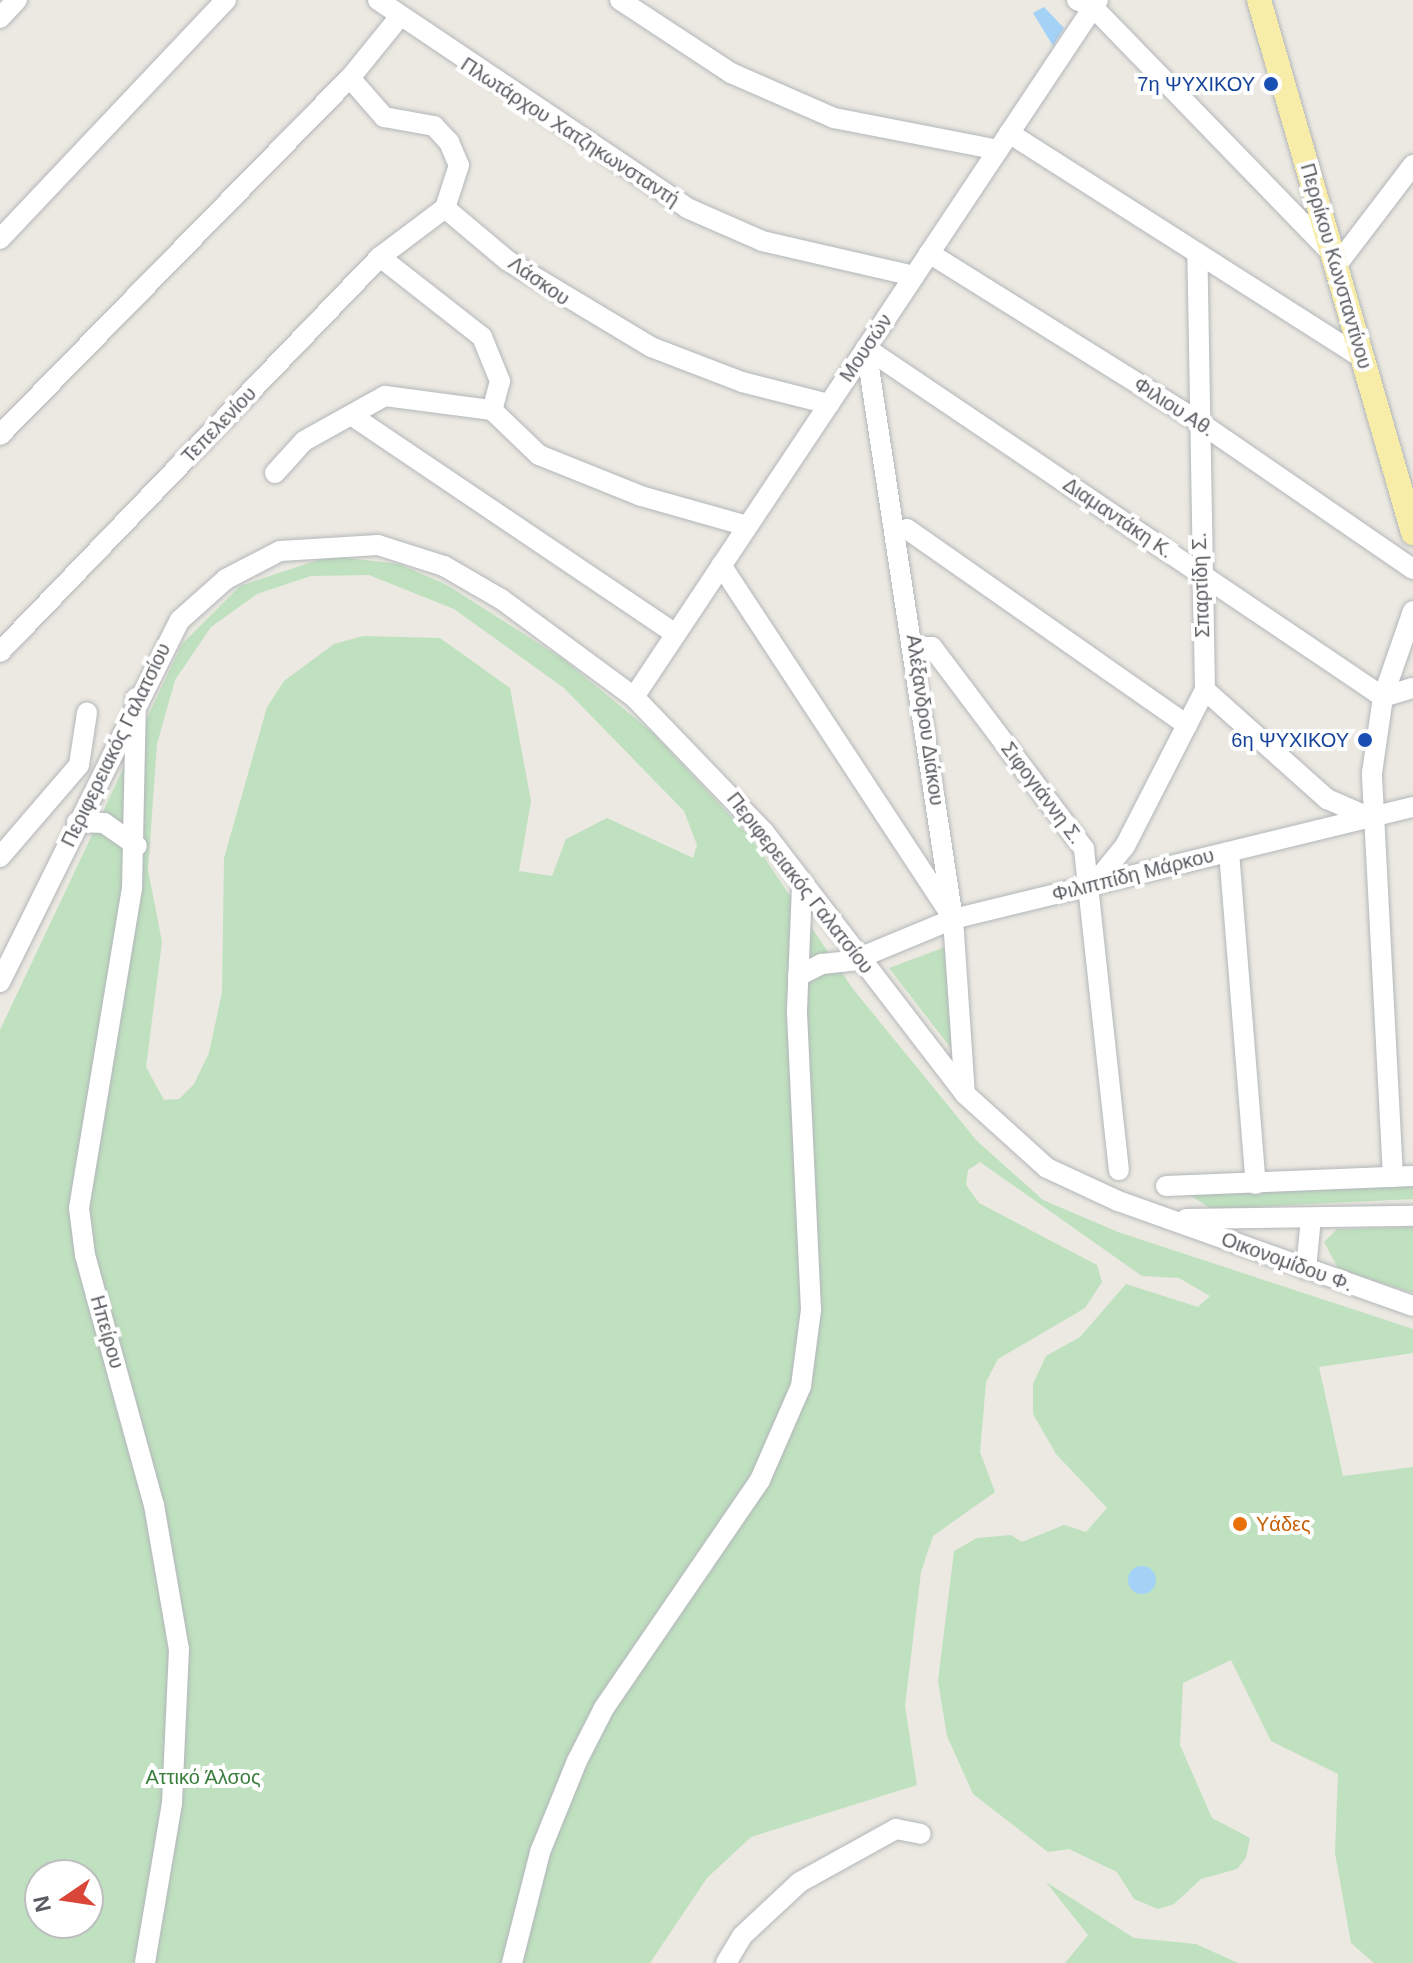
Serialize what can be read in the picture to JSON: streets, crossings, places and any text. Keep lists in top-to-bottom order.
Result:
{
  "streets": {
    "main road": ["Περρίκου Κωνσταντίνου"],
    "street": [
      "Πλωτάρχου Χατζηκωνσταντή",
      "Λάσκου",
      "Μουσών",
      "Φιλιου Αθ.",
      "Τεπελενίου",
      "Διαμαντάκη Κ.",
      "Σπαρτίδη Σ.",
      "Αλέξανδρου Διάκου",
      "Περιφερειακός Γαλατσίου",
      "Σιφογιάννη Σ.",
      "Φιλιππίδη Μάρκου",
      "Οικονομίδου Φ.",
      "Ηπείρου"
    ]
  },
  "crossings": [
    ["Πλωτάρχου Χατζηκωνσταντή", "Μουσών"],
    ["Λάσκου", "Μουσών"],
    ["Λάσκου", "Τεπελενίου"],
    ["Μουσών", "Φιλιου Αθ."],
    ["Μουσών", "Διαμαντάκη Κ."],
    ["Μουσών", "Αλέξανδρου Διάκου"],
    ["Μουσών", "Περιφερειακός Γαλατσίου"],
    ["Φιλιου Αθ.", "Σπαρτίδη Σ."],
    ["Διαμαντάκη Κ.", "Σπαρτίδη Σ."],
    ["Διαμαντάκη Κ.", "Αλέξανδρου Διάκου"],
    ["Σπαρτίδη Σ.", "Σιφογιάννη Σ."],
    ["Σπαρτίδη Σ.", "Φιλιππίδη Μάρκου"],
    ["Αλέξανδρου Διάκου", "Περιφερειακός Γαλατσίου"],
    ["Αλέξανδρου Διάκου", "Σιφογιάννη Σ."],
    ["Αλέξανδρου Διάκου", "Φιλιππίδη Μάρκου"],
    ["Περιφερειακός Γαλατσίου", "Φιλιππίδη Μάρκου"],
    ["Περιφερειακός Γαλατσίου", "Οικονομίδου Φ."],
    ["Περιφερειακός Γαλατσίου", "Ηπείρου"],
    ["Σιφογιάννη Σ.", "Φιλιππίδη Μάρκου"]
  ],
  "parks": ["Αττικό Άλσος"],
  "places": ["7η ΨΥΧΙΚΟΥ", "6η ΨΥΧΙΚΟΥ", "Υάδες"],
  "north": "left"
}
